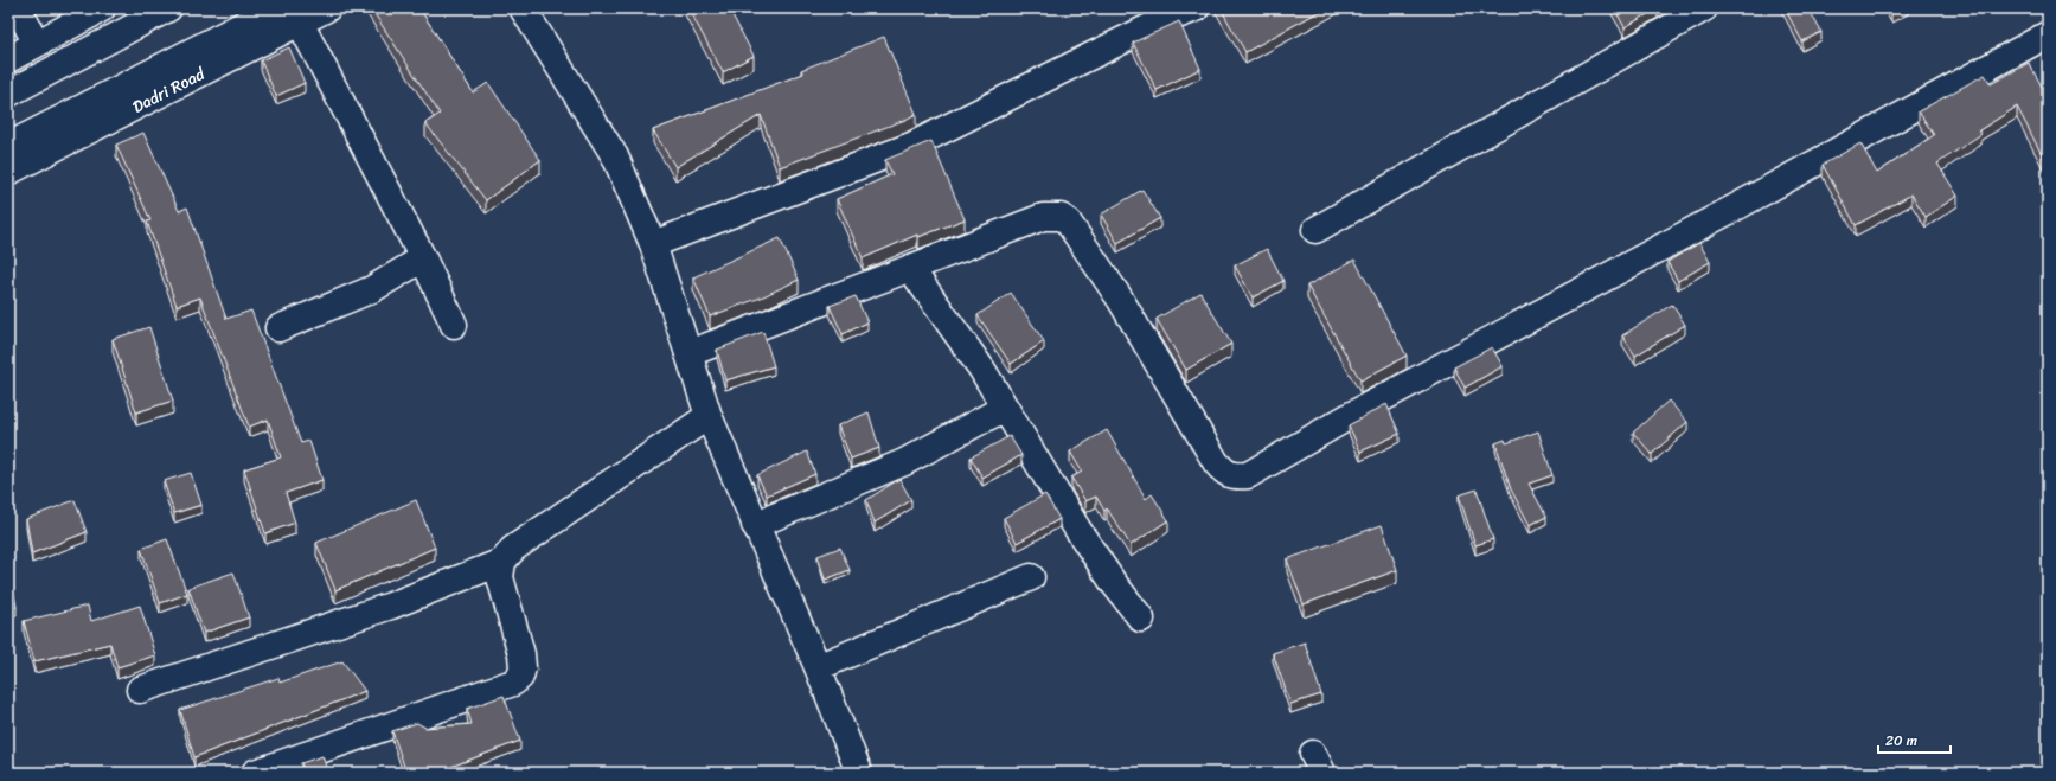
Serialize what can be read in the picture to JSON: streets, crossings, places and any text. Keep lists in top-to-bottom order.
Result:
{
  "streets": {
    "street": ["Dadri Road"]
  },
  "scale_bar": "20 m"
}
